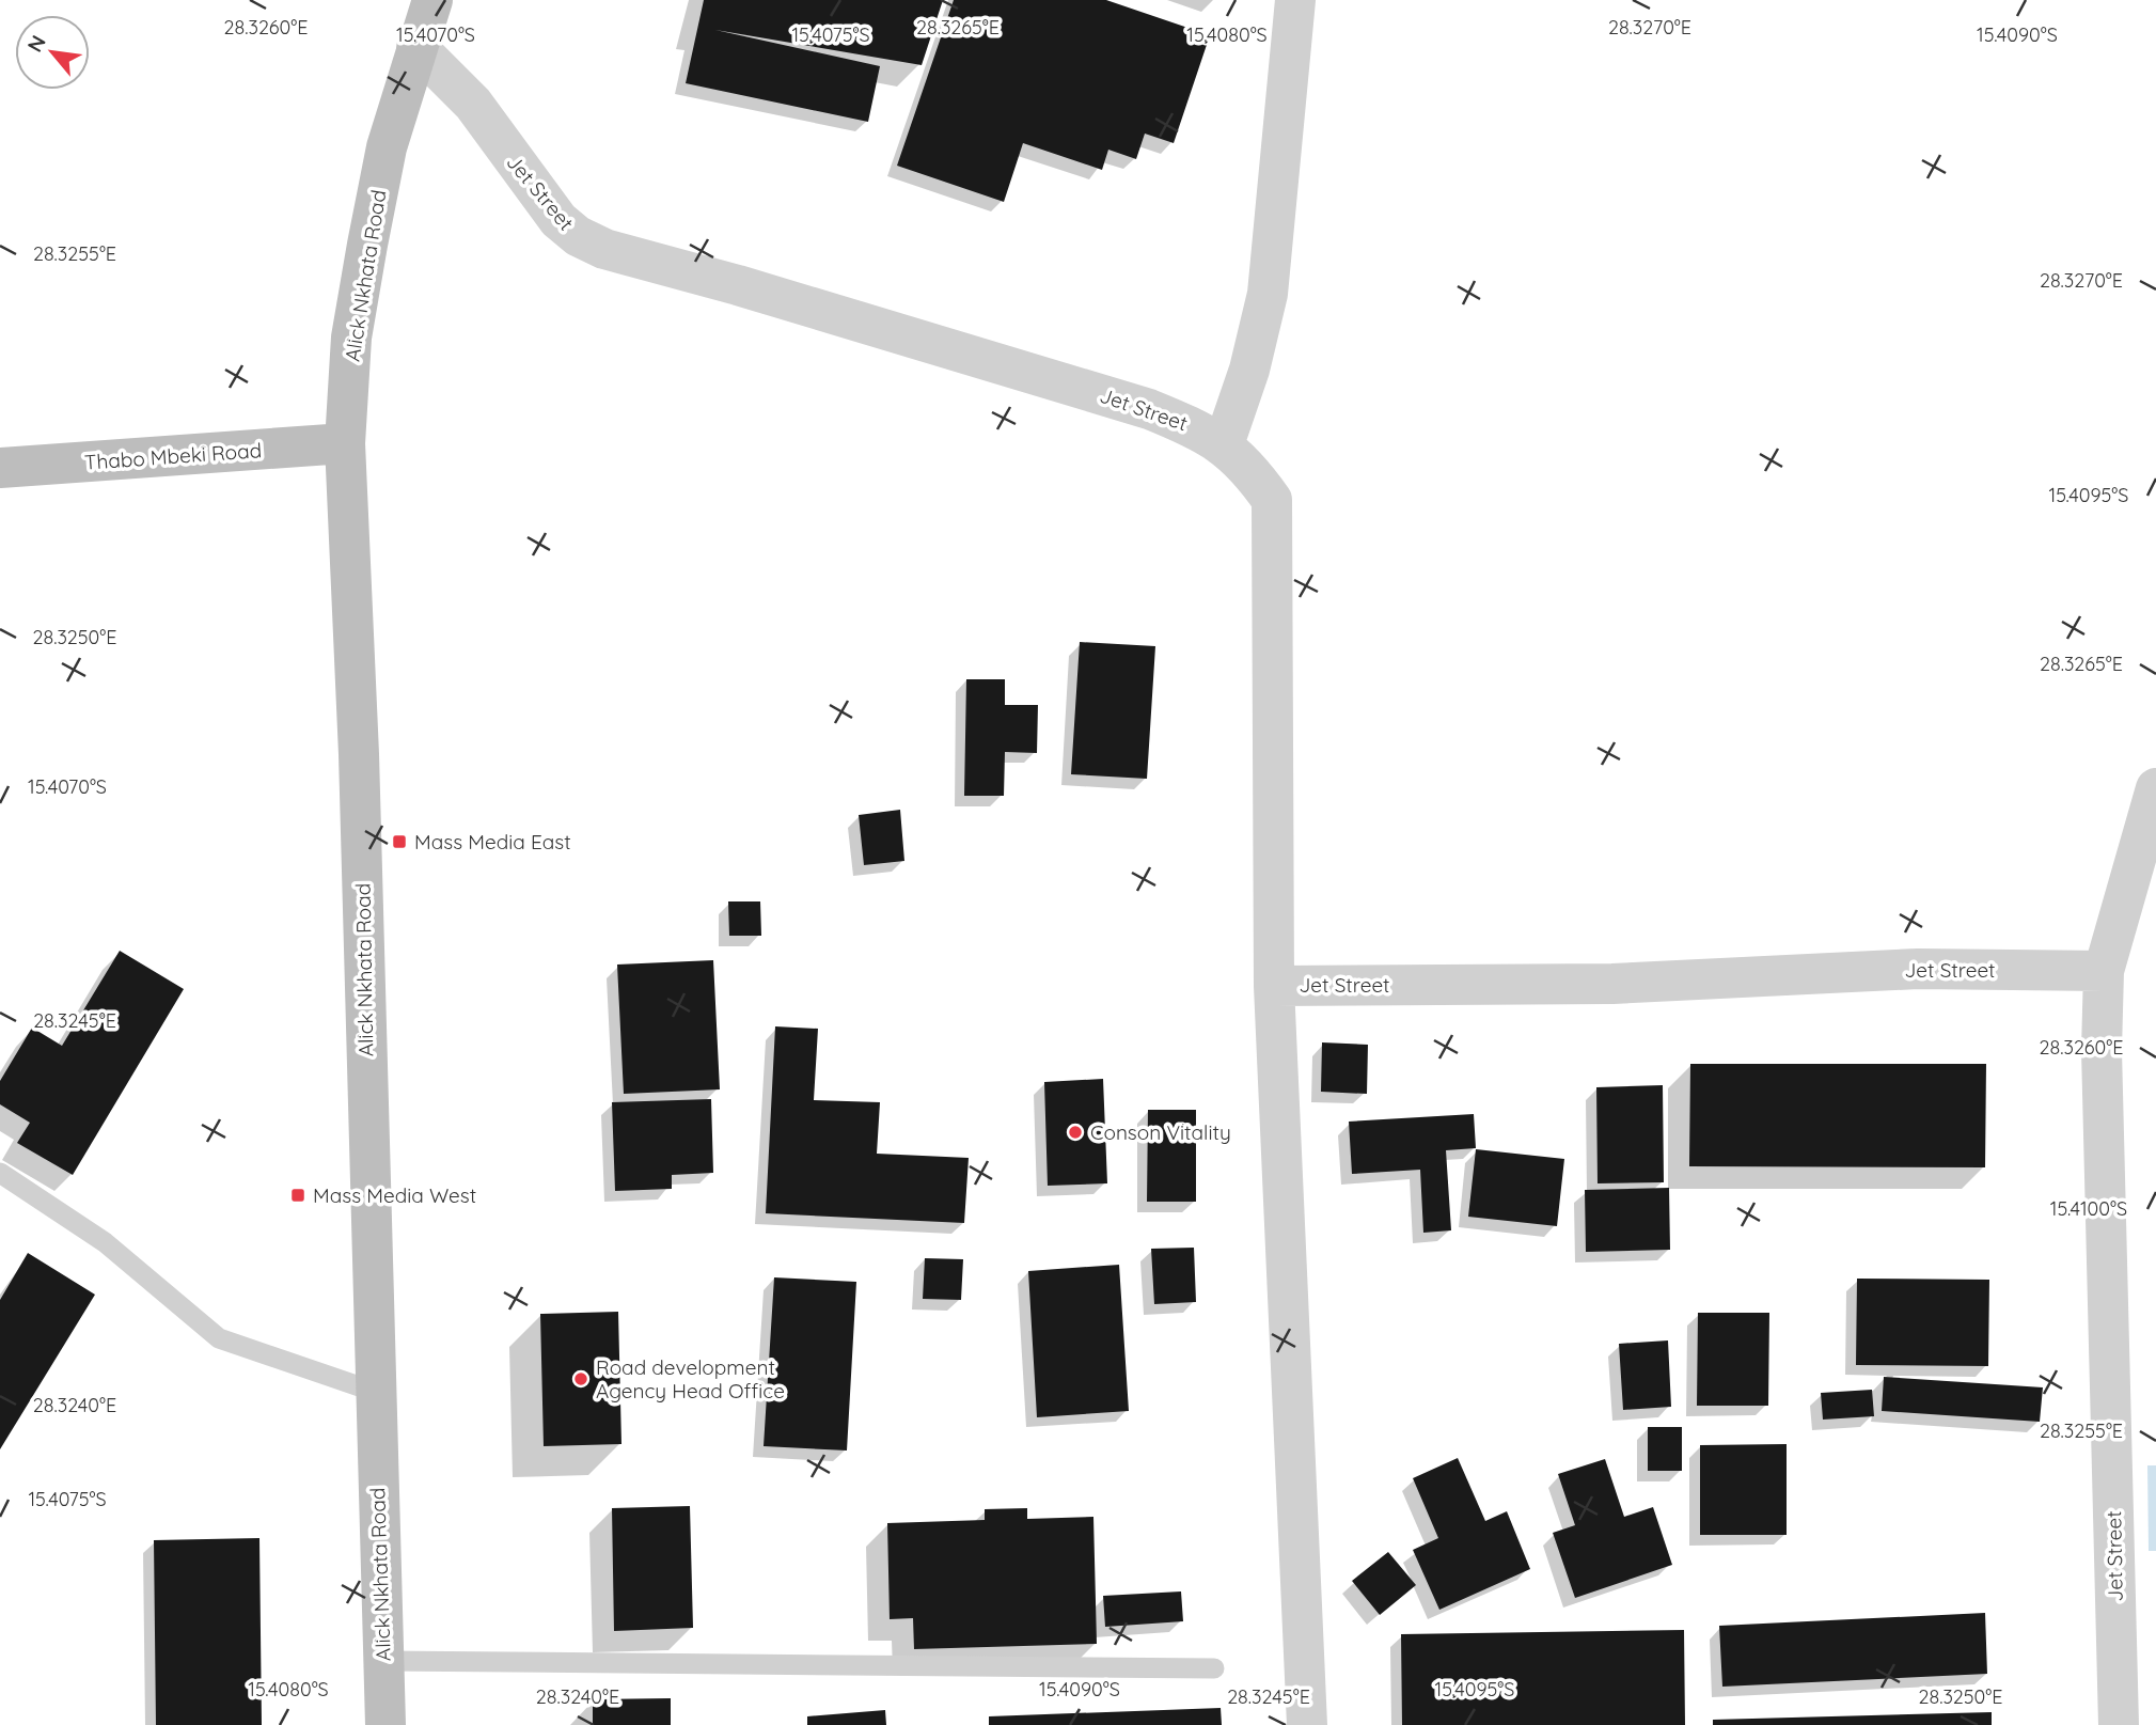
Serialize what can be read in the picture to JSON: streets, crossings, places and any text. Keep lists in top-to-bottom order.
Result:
{
  "streets": {
    "main road": ["Alick Nkhata Road", "Thabo Mbeki Road"],
    "street": ["Jet Street"]
  },
  "crossings": [
    ["Jet Street", "Alick Nkhata Road"],
    ["Alick Nkhata Road", "Thabo Mbeki Road"]
  ],
  "places": {
    "transit": ["Mass Media East", "Mass Media West"],
    "other": ["Conson Vitality", "Road development Agency Head Office"]
  },
  "north": "top left",
  "coordinates": [
    "28.3260°E",
    "28.3265°E",
    "28.3270°E",
    "15.4070°S",
    "15.4075°S",
    "15.4080°S",
    "15.4090°S",
    "28.3255°E",
    "15.4095°S",
    "28.3250°E",
    "28.3245°E",
    "15.4100°S",
    "28.3240°E"
  ]
}
